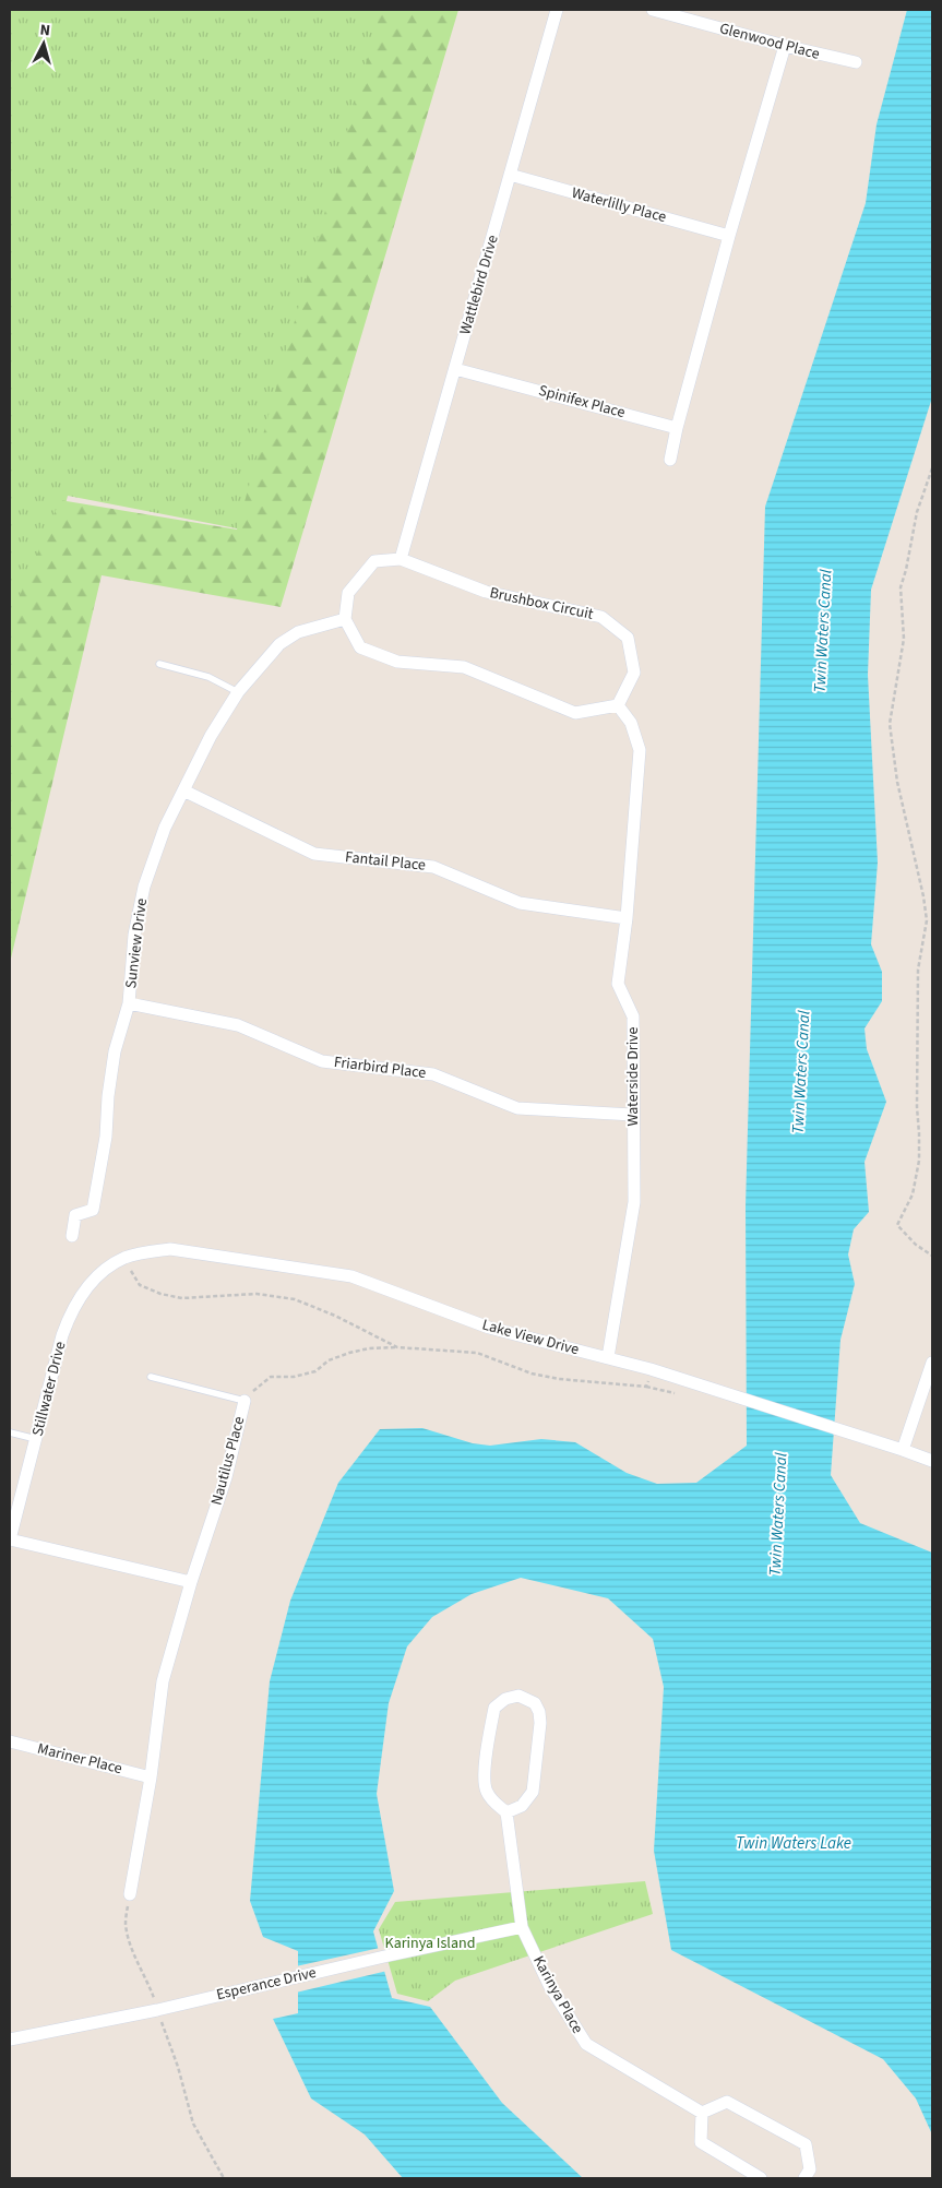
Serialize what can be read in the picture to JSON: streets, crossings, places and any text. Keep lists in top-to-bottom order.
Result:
{
  "streets": {
    "street": [
      "Glenwood Place",
      "Waterlilly Place",
      "Wattlebird Drive",
      "Spinifex Place",
      "Brushbox Circuit",
      "Fantail Place",
      "Sunview Drive",
      "Friarbird Place",
      "Waterside Drive",
      "Lake View Drive",
      "Stillwater Drive",
      "Nautilus Place",
      "Mariner Place",
      "Esperance Drive",
      "Karinya Place"
    ]
  },
  "crossings": [
    ["Waterlilly Place", "Wattlebird Drive"],
    ["Wattlebird Drive", "Spinifex Place"],
    ["Wattlebird Drive", "Brushbox Circuit"],
    ["Brushbox Circuit", "Sunview Drive"],
    ["Brushbox Circuit", "Waterside Drive"],
    ["Fantail Place", "Sunview Drive"],
    ["Fantail Place", "Waterside Drive"],
    ["Sunview Drive", "Friarbird Place"],
    ["Friarbird Place", "Waterside Drive"],
    ["Waterside Drive", "Lake View Drive"],
    ["Lake View Drive", "Stillwater Drive"],
    ["Nautilus Place", "Mariner Place"],
    ["Esperance Drive", "Karinya Place"]
  ],
  "water": ["Twin Waters Canal", "Twin Waters Lake"],
  "parks": ["Karinya Island"],
  "north": "top"
}
